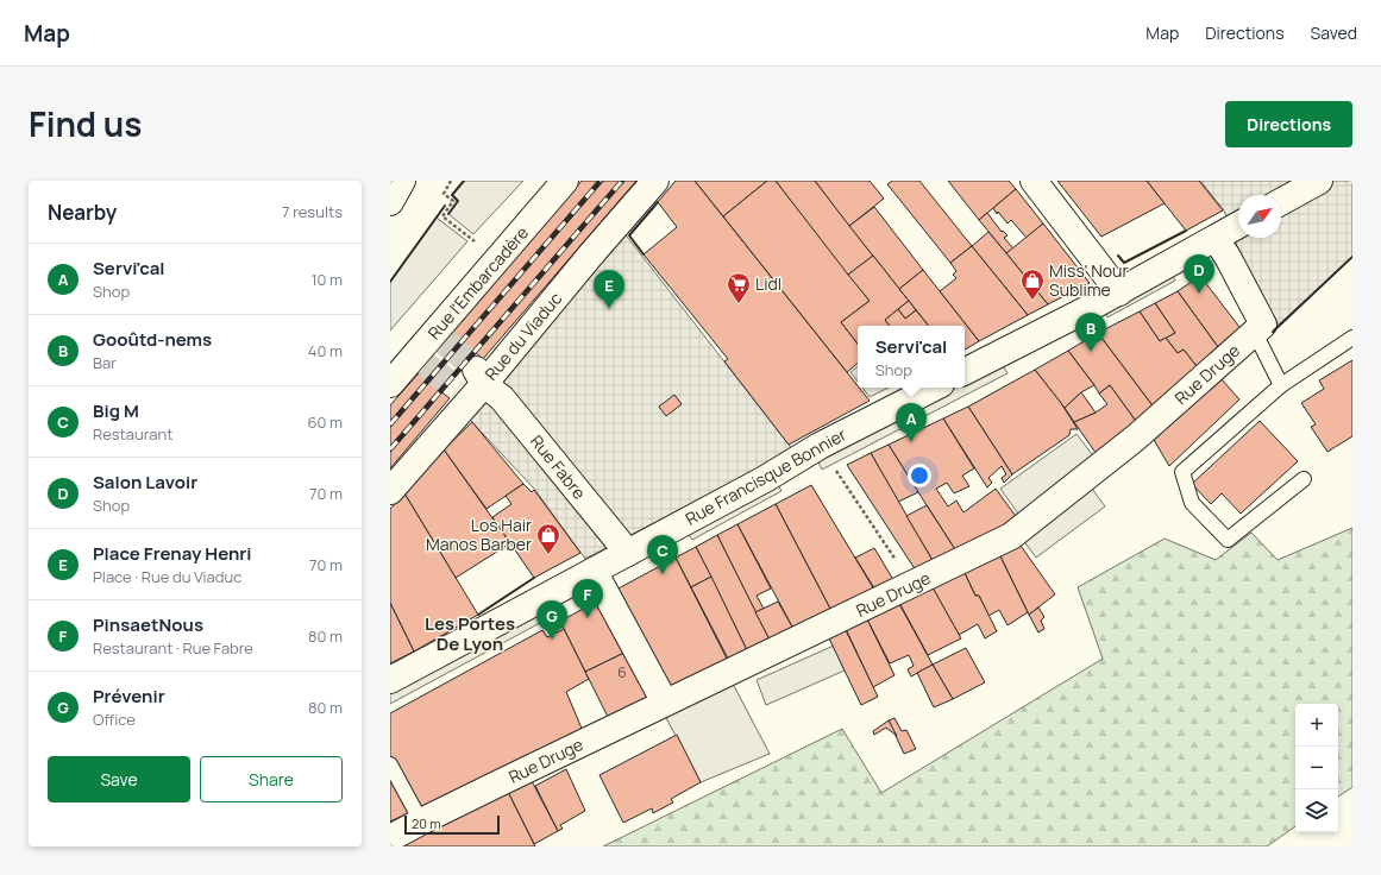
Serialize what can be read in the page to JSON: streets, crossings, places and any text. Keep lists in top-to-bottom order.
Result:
{
  "streets": {
    "street": [
      "Rue l'Embarcadère",
      "Rue du Viaduc",
      "Rue Druge",
      "Rue Fabre",
      "Rue Francisque Bonnier"
    ]
  },
  "crossings": [
    ["Rue du Viaduc", "Rue Fabre"],
    ["Rue Fabre", "Rue Francisque Bonnier"]
  ],
  "districts": ["Les Portes De Lyon"],
  "places": {
    "shop": ["Miss' Nour Sublime", "Los Hair Manos Barber"],
    "supermarket": ["Lidl"]
  },
  "house_numbers": ["6"],
  "scale_bar": "20 m",
  "north": "top right",
  "page": {
    "header": "Map",
    "nav": ["Map", "Directions", "Saved"],
    "title": "Find us",
    "buttons": [
      "Directions",
      ["Save", "Share"]
    ],
    "heading": ["Nearby", "7 results"],
    "list": [
      {
        "mark": "A",
        "name": "Servi'cal",
        "note": "Shop",
        "value": "10 m"
      },
      {
        "mark": "B",
        "name": "Gooûtd-nems",
        "note": "Bar",
        "value": "40 m"
      },
      {
        "mark": "C",
        "name": "Big M",
        "note": "Restaurant",
        "value": "60 m"
      },
      {
        "mark": "D",
        "name": "Salon Lavoir",
        "note": "Shop",
        "value": "70 m"
      },
      {
        "mark": "E",
        "name": "Place Frenay Henri",
        "note": "Place · Rue du Viaduc",
        "value": "70 m"
      },
      {
        "mark": "F",
        "name": "PinsaetNous",
        "note": "Restaurant · Rue Fabre",
        "value": "80 m"
      },
      {
        "mark": "G",
        "name": "Prévenir",
        "note": "Office",
        "value": "80 m"
      }
    ],
    "pins": [
      "D",
      "E",
      "B",
      "A",
      "C",
      "F",
      "G"
    ],
    "popup": ["Servi'cal", "Shop"],
    "map_buttons": ["+", "−"],
    "scale": "20 m"
  }
}
